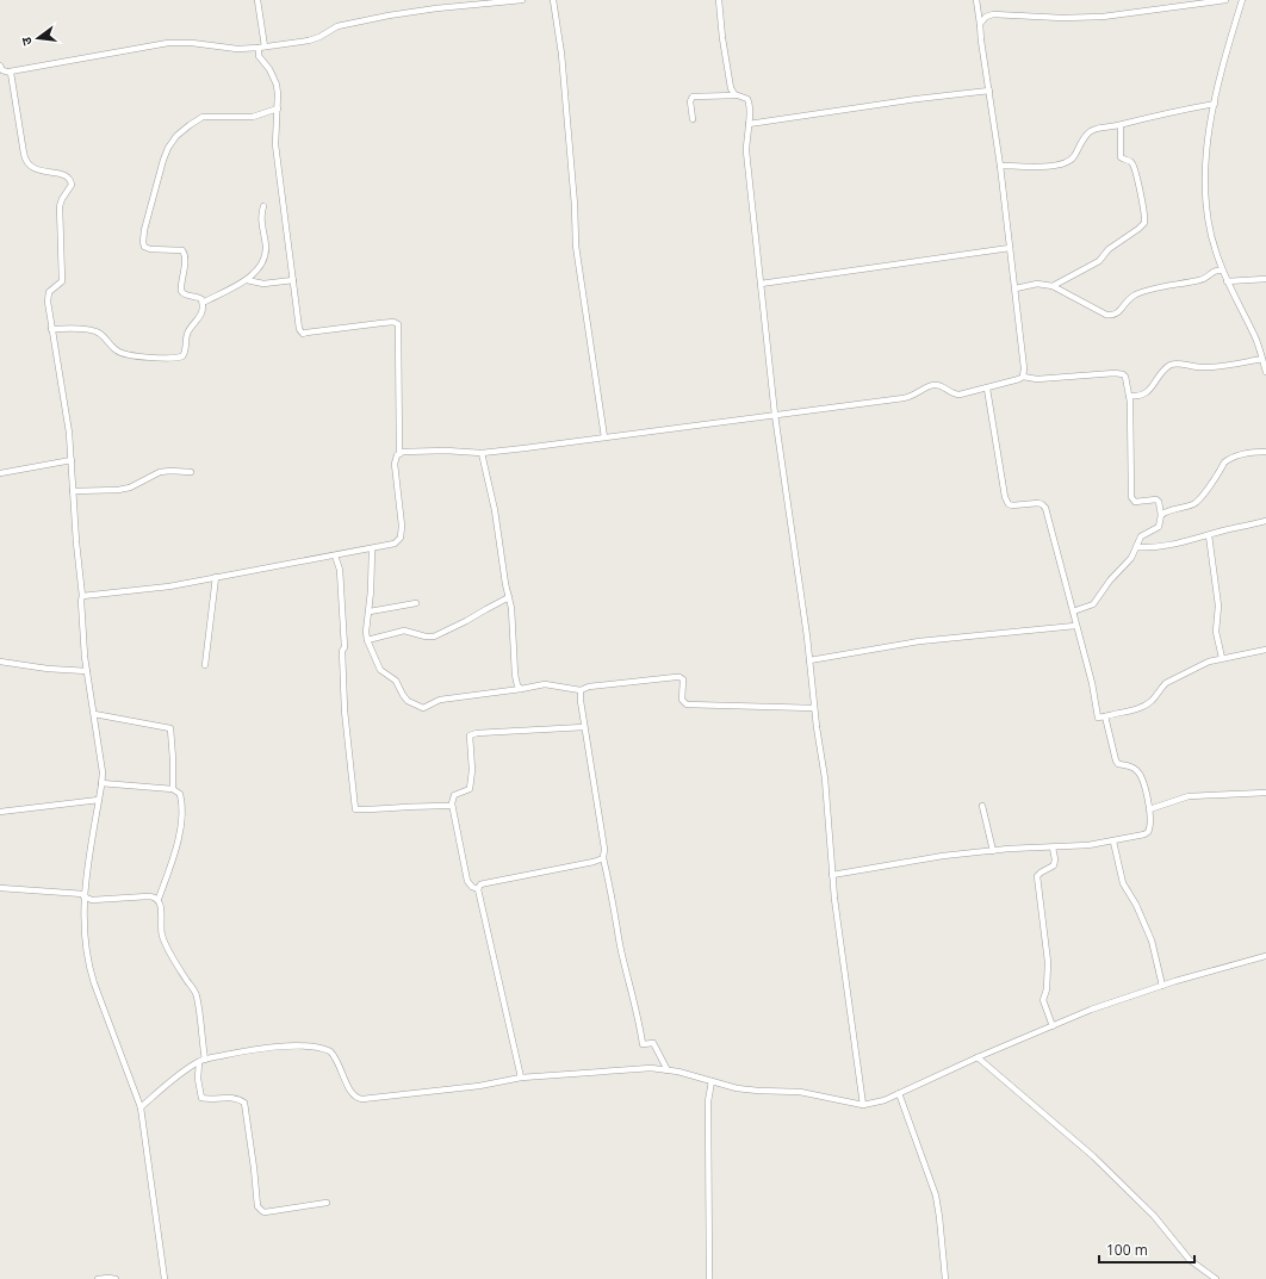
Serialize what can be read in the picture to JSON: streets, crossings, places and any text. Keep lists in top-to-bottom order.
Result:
{
  "scale_bar": "100 m",
  "north": "left"
}
